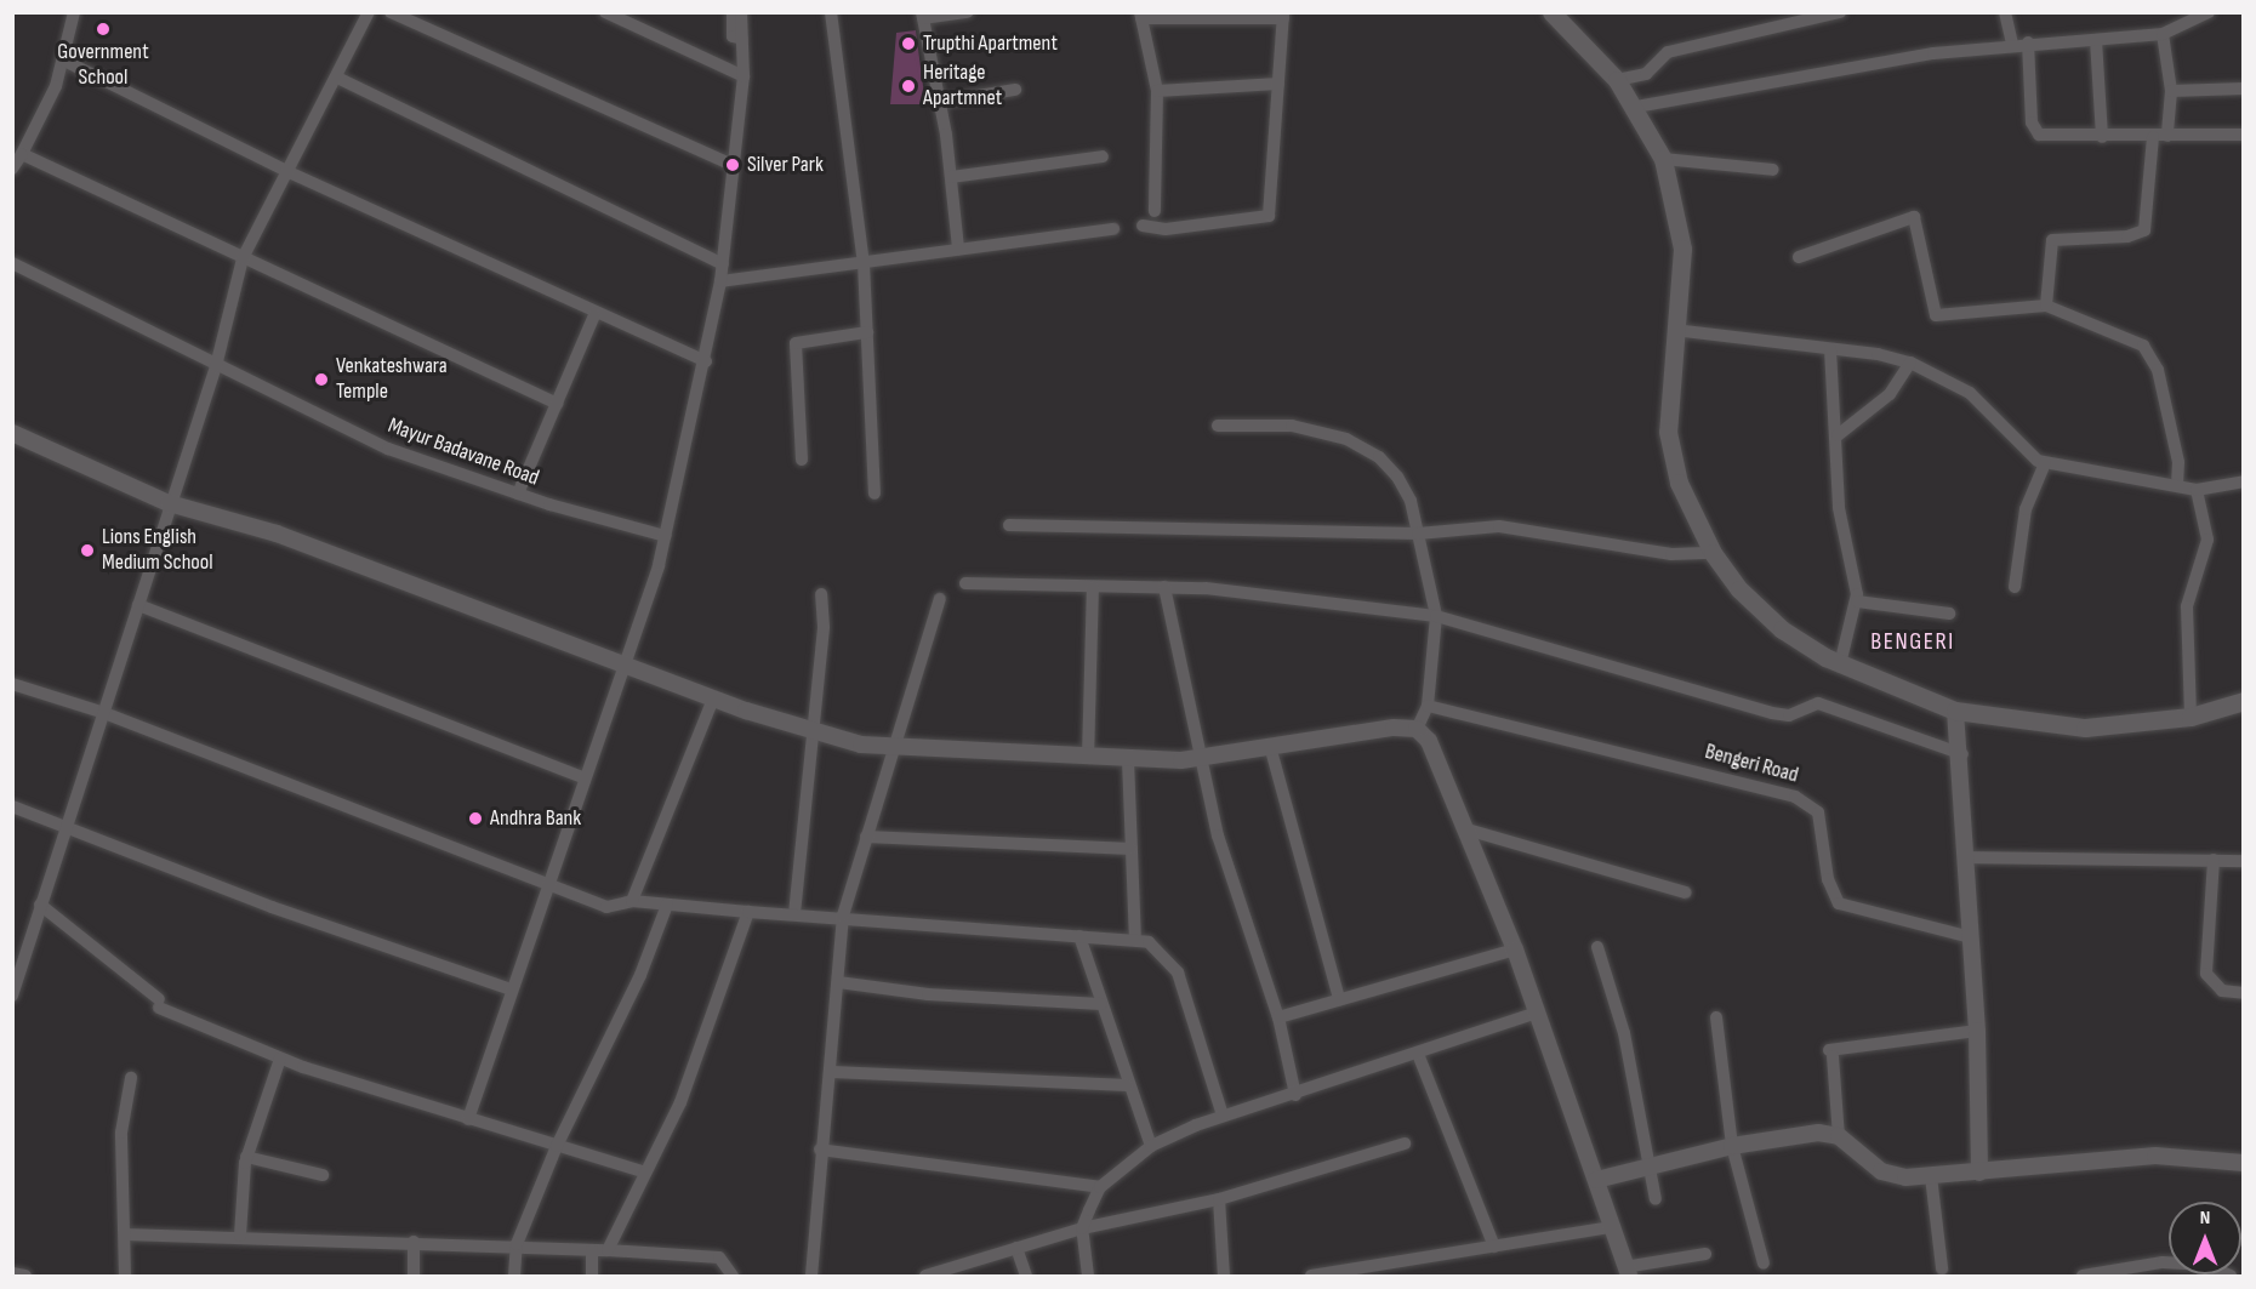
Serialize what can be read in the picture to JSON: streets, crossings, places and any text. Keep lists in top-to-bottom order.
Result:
{
  "streets": {
    "street": ["Mayur Badavane Road", "Bengeri Road"]
  },
  "districts": ["BENGERI"],
  "places": [
    "Government School",
    "Trupthi Apartment",
    "Heritage Apartmnet",
    "Silver Park",
    "Venkateshwara Temple",
    "Lions English Medium School",
    "Andhra Bank"
  ],
  "north": "top"
}
